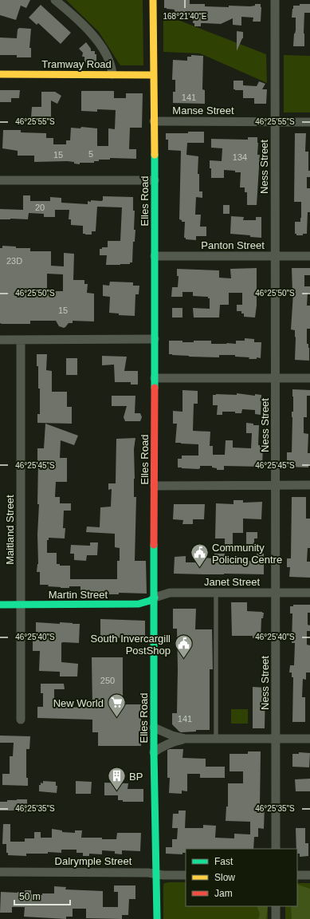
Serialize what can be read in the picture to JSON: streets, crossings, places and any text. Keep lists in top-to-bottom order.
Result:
{
  "streets": {
    "main road": ["Tramway Road", "Elles Road", "Martin Street"],
    "street": [
      "Manse Street",
      "Ness Street",
      "Panton Street",
      "Maitland Street",
      "Janet Street",
      "Dalrymple Street"
    ]
  },
  "crossings": [
    ["Tramway Road", "Elles Road"],
    ["Manse Street", "Ness Street"],
    ["Manse Street", "Elles Road"],
    ["Ness Street", "Panton Street"],
    ["Ness Street", "Janet Street"],
    ["Elles Road", "Panton Street"],
    ["Elles Road", "Janet Street"],
    ["Elles Road", "Martin Street"],
    ["Elles Road", "Dalrymple Street"],
    ["Maitland Street", "Martin Street"],
    ["Janet Street", "Martin Street"]
  ],
  "places": {
    "public building": ["Community Policing Centre", "South Invercargill PostShop"],
    "supermarket": ["New World"],
    "building": ["BP"]
  },
  "house_numbers": [
    "141",
    "5",
    "15",
    "134",
    "20",
    "23D",
    "15",
    "250",
    "141"
  ],
  "legend": ["Fast", "Slow", "Jam"],
  "scale_bar": "50 m",
  "coordinates": [
    "168°21'40\"E",
    "46°25'55\"S",
    "46°25'50\"S",
    "46°25'45\"S",
    "46°25'40\"S",
    "46°25'35\"S"
  ]
}
